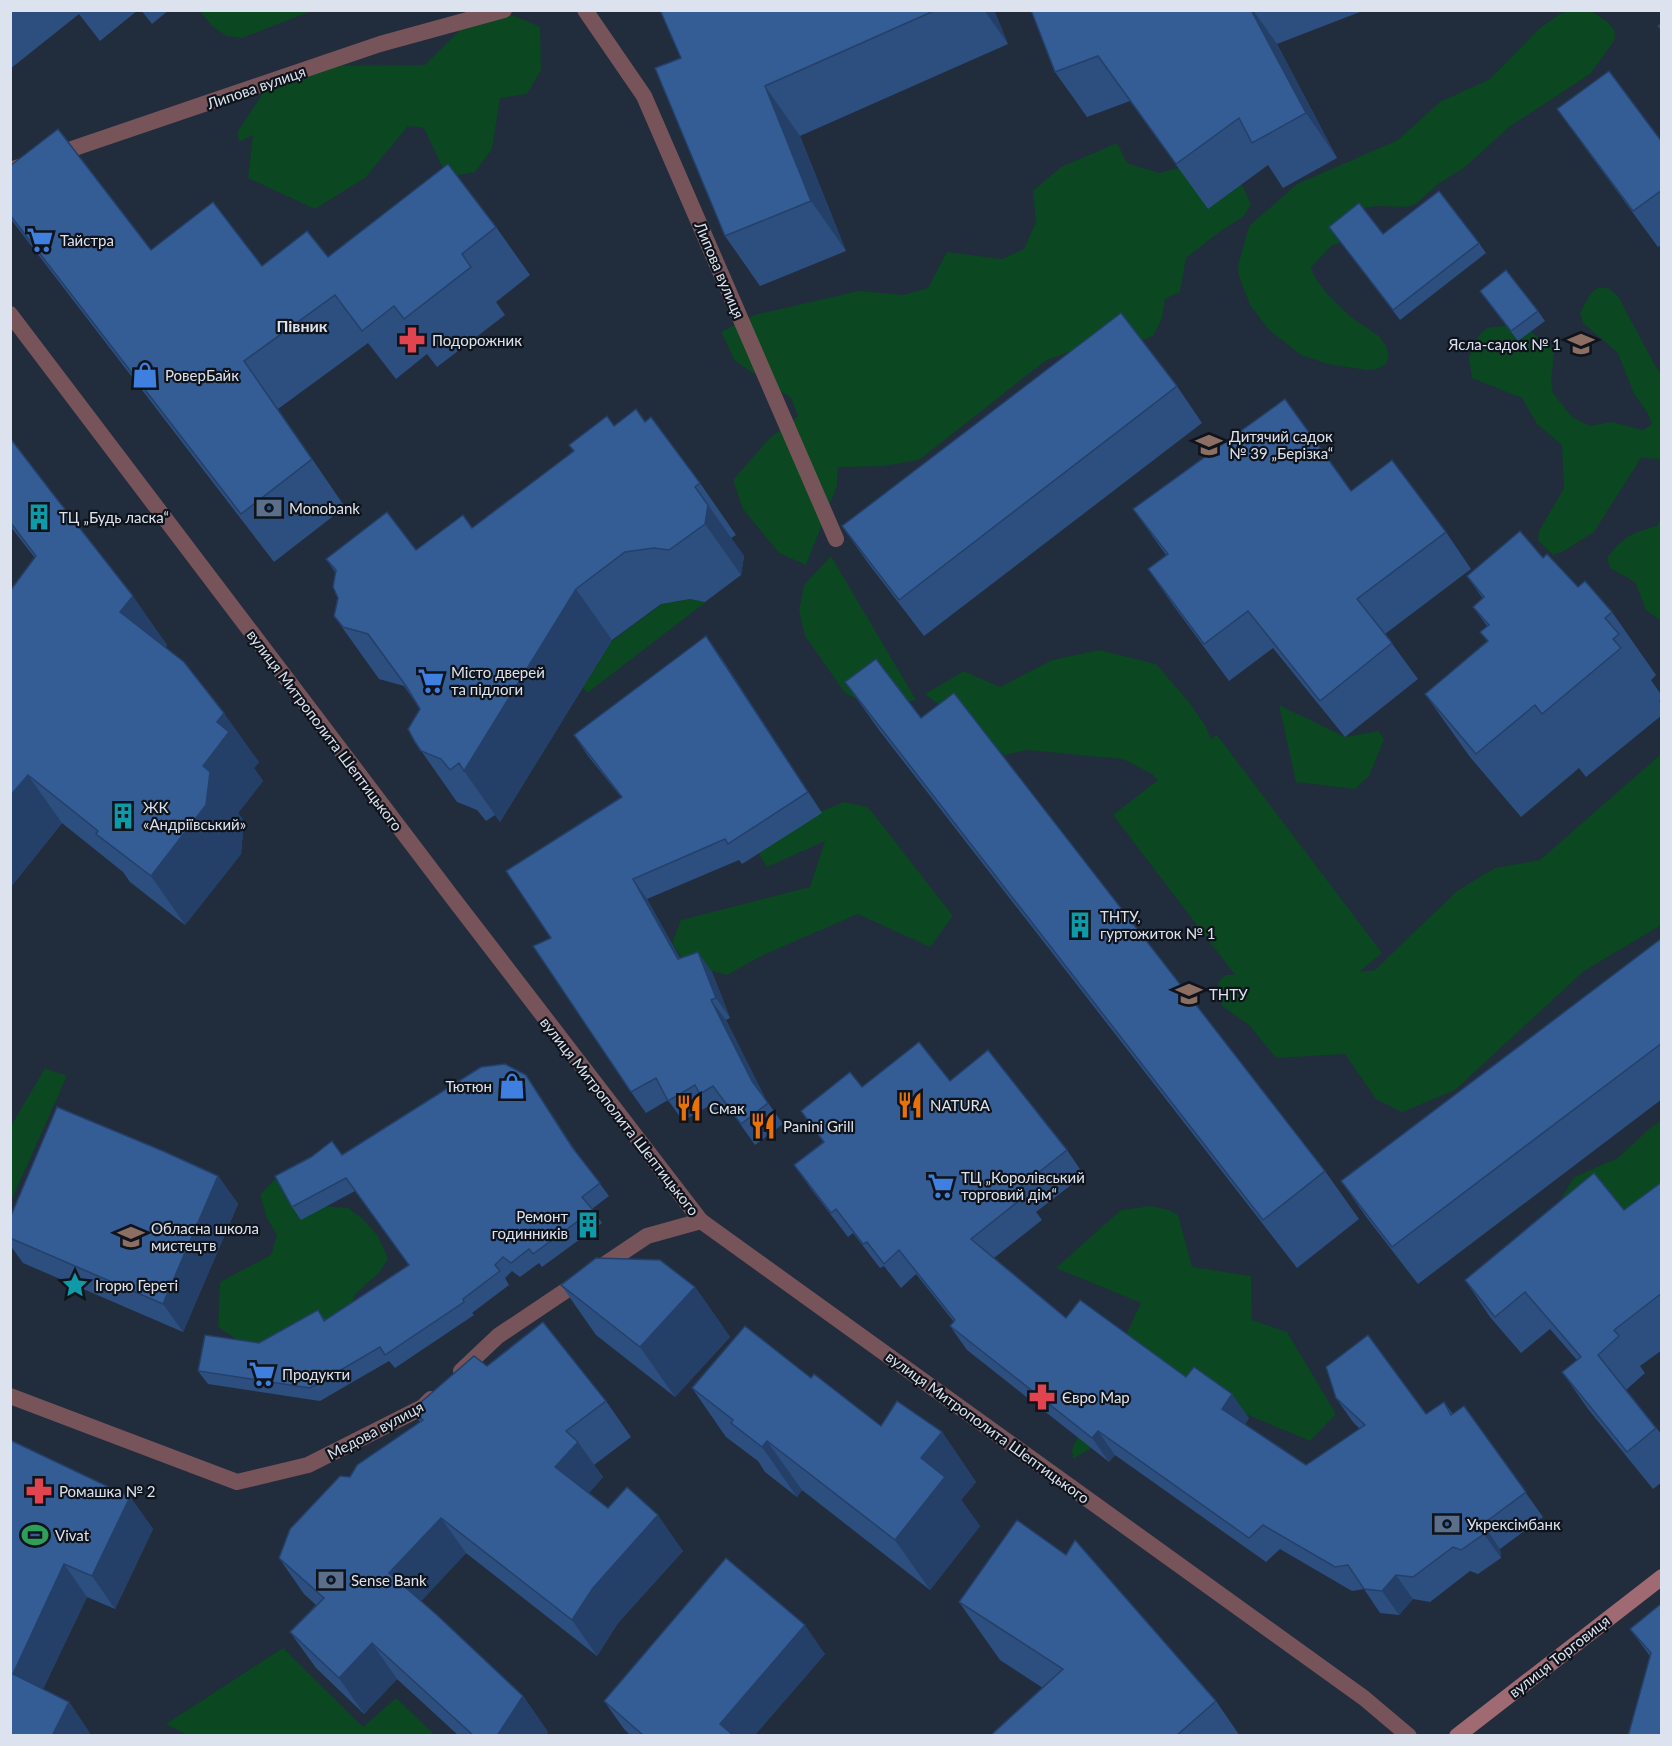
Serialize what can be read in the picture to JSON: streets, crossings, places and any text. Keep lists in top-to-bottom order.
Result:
{
  "streets": {
    "main road": ["вулиця Торговиця"],
    "street": ["Липова вулиця", "вулиця Митрополита Шептицького", "Медова вулиця"]
  },
  "crossings": [
    ["вулиця Митрополита Шептицького", "Медова вулиця"]
  ],
  "districts": ["Півник"],
  "places": {
    "supermarket": [
      "Тайстра",
      "Місто дверей та підлоги",
      "ТЦ „Королівський торговий дім“",
      "Продукти"
    ],
    "pharmacy": ["Подорожник", "Євро Мар", "Ромашка № 2"],
    "school or university": [
      "Ясла-садок № 1",
      "Дитячий садок № 39 „Берізка“",
      "ТНТУ",
      "Обласна школа мистецтв"
    ],
    "shop": ["РоверБайк", "Тютюн"],
    "bank": ["Monobank", "Укрексімбанк", "Sense Bank"],
    "building": [
      "ТЦ „Будь ласка“",
      "ЖК «Андріївський»",
      "ТНТУ, гуртожиток № 1",
      "Ремонт годинників"
    ],
    "restaurant": ["NATURA", "Смак", "Panini Grill"],
    "place": ["Ігорю Гереті"],
    "sports": ["Vivat"]
  }
}
